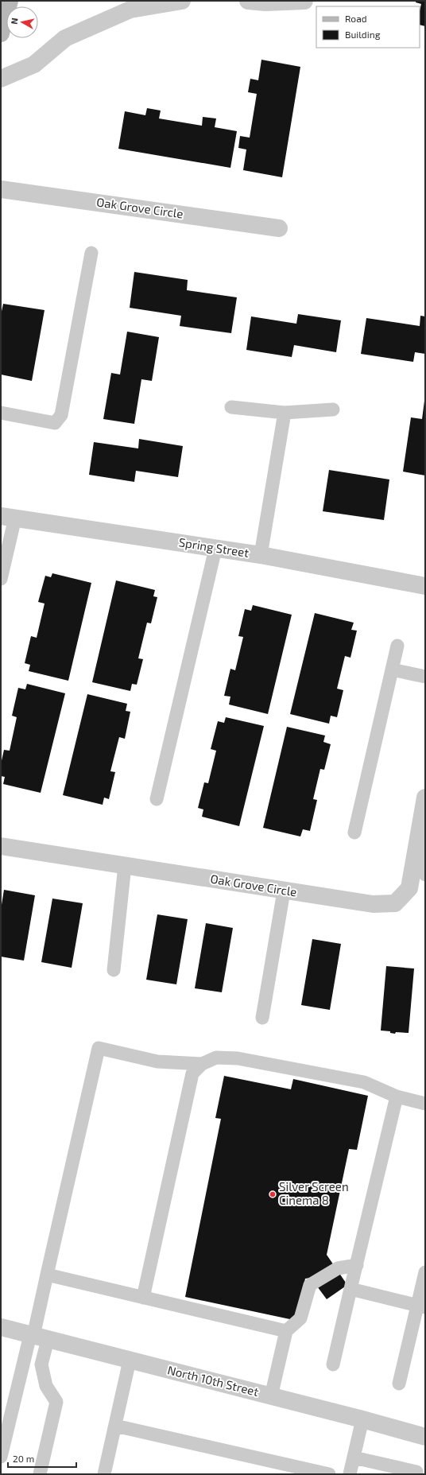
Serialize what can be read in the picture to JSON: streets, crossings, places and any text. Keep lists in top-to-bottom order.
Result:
{
  "streets": {
    "street": ["Oak Grove Circle", "Spring Street", "North 10th Street"]
  },
  "places": ["Silver Screen Cinema 8"],
  "legend": ["Road", "Building"],
  "scale_bar": "20 m",
  "north": "left"
}
